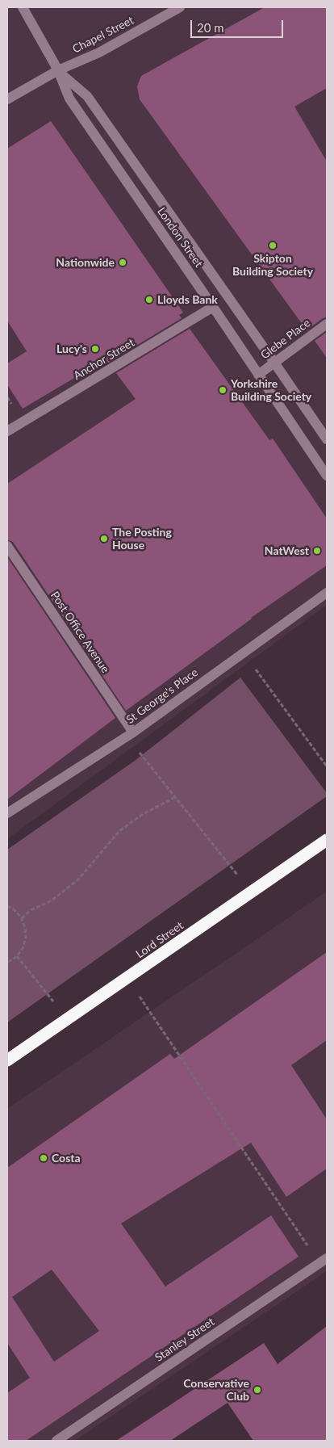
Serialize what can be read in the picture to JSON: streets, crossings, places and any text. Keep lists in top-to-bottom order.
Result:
{
  "streets": {
    "highway": ["Lord Street"],
    "street": [
      "Chapel Street",
      "London Street",
      "Glebe Place",
      "Anchor Street",
      "Post Office Avenue",
      "St George's Place",
      "Stanley Street"
    ]
  },
  "crossings": [
    ["Chapel Street", "London Street"],
    ["London Street", "Glebe Place"],
    ["London Street", "Anchor Street"],
    ["Post Office Avenue", "St George's Place"]
  ],
  "places": [
    "Skipton Building Society",
    "Nationwide",
    "Lloyds Bank",
    "Lucy's",
    "Yorkshire Building Society",
    "The Posting House",
    "NatWest",
    "Costa",
    "Conservative Club"
  ],
  "scale_bar": "20 m"
}
